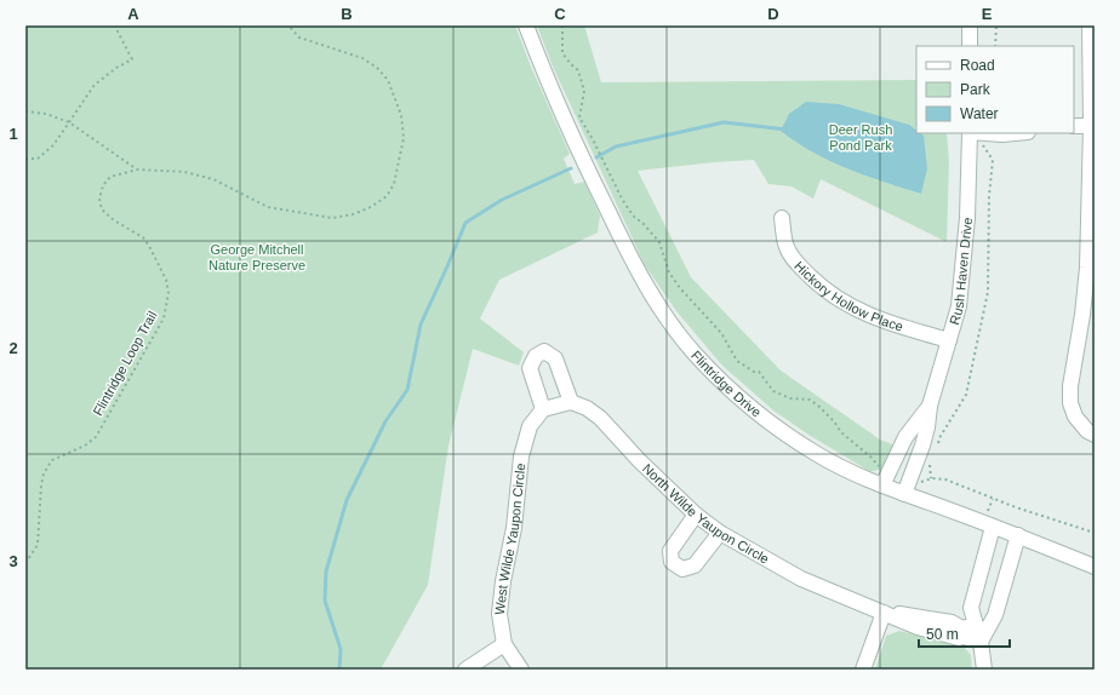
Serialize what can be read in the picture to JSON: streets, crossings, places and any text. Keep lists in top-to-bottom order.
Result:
{
  "streets": {
    "street": [
      "Rush Haven Drive",
      "Hickory Hollow Place",
      "Flintridge Drive",
      "North Wilde Yaupon Circle",
      "West Wilde Yaupon Circle"
    ],
    "path": ["Flintridge Loop Trail"]
  },
  "crossings": [
    ["Rush Haven Drive", "Hickory Hollow Place"],
    ["Rush Haven Drive", "Flintridge Drive"]
  ],
  "parks": ["Deer Rush Pond Park", "George Mitchell Nature Preserve"],
  "legend": ["Road", "Park", "Water"],
  "scale_bar": "50 m",
  "grid": {
    "columns": [
      "A",
      "B",
      "C",
      "D",
      "E"
    ],
    "rows": ["1", "2", "3"]
  }
}
